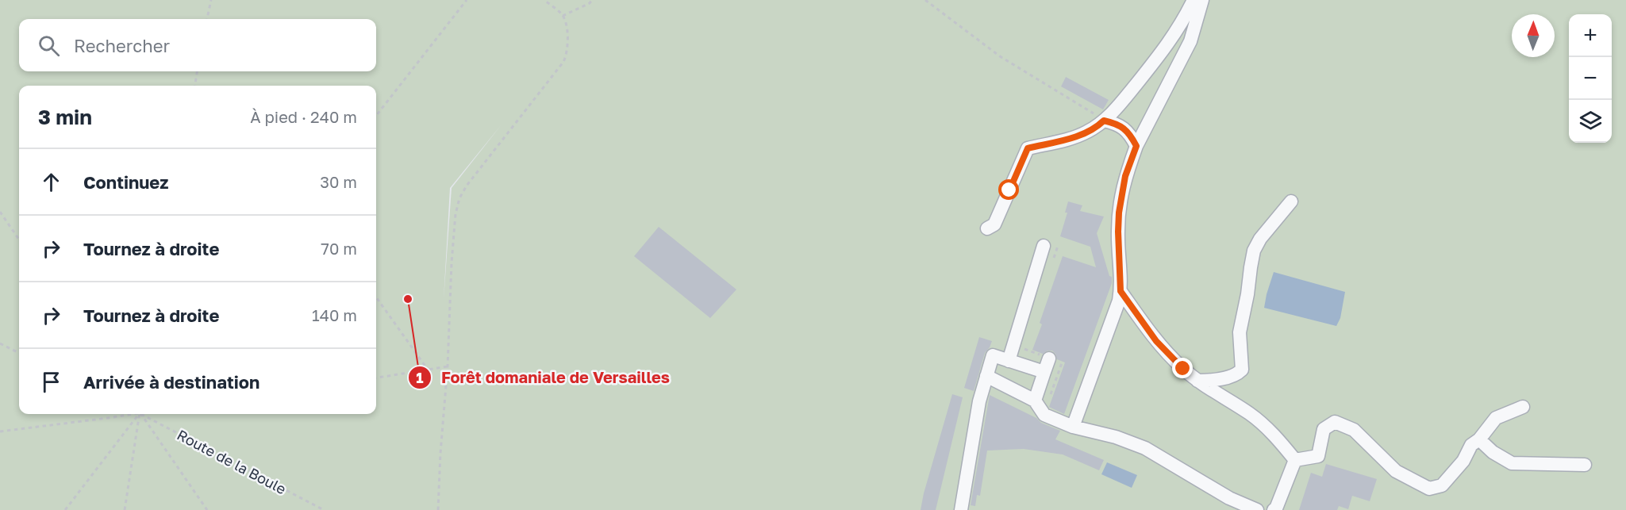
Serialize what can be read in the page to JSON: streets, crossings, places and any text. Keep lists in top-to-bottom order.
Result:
{
  "streets": {
    "path": ["Route de la Boule"]
  },
  "places": ["Forêt domaniale de Versailles"],
  "north": "top",
  "page": {
    "map_buttons": ["+", "−"],
    "search": "Rechercher",
    "heading": ["3 min", "À pied · 240 m"],
    "list": [
      ["Continuez", "30 m"],
      ["Tournez à droite", "70 m"],
      ["Tournez à droite", "140 m"],
      "Arrivée à destination"
    ]
  }
}
